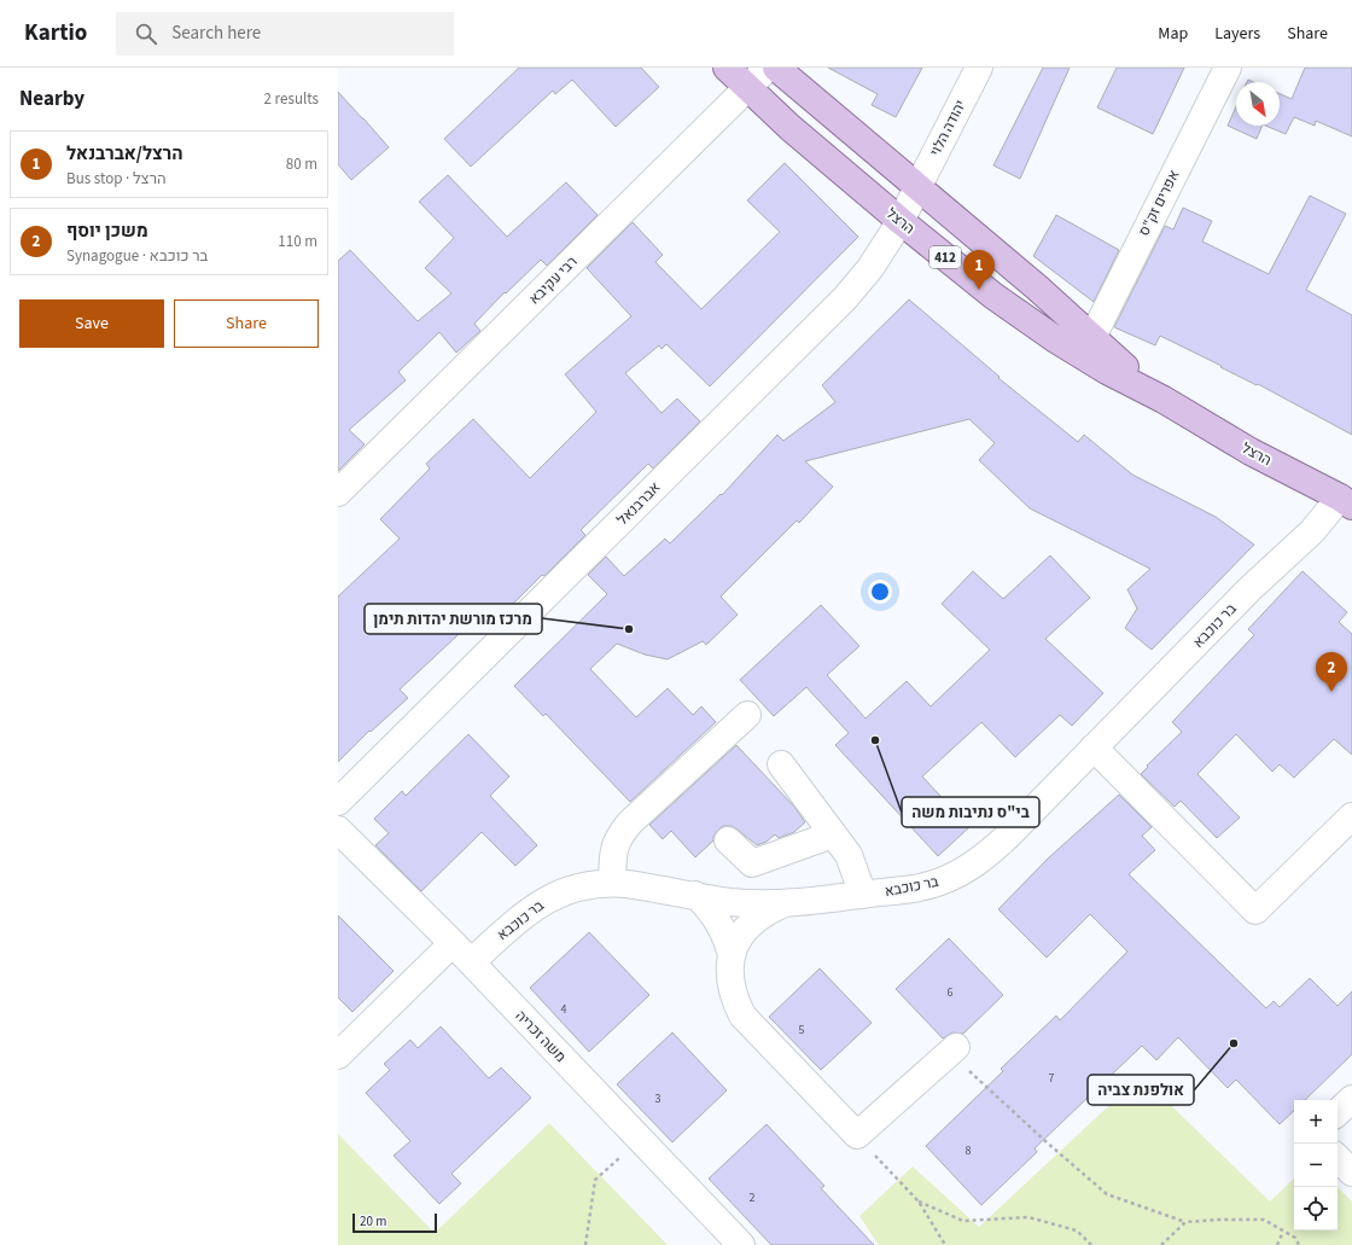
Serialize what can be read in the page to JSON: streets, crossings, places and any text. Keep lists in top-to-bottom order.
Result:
{
  "streets": {
    "main road": ["הרצל", "412"],
    "street": [
      "יהודה הלוי",
      "אפרים זק\"ס",
      "רבי עקיבא",
      "אברבנאל",
      "בר כוכבא",
      "משה זכריה"
    ]
  },
  "crossings": [
    ["יהודה הלוי", "הרצל"],
    ["יהודה הלוי", "אברבנאל"],
    ["אפרים זק\"ס", "הרצל"],
    ["הרצל", "רבי עקיבא"],
    ["הרצל", "אברבנאל"],
    ["הרצל", "בר כוכבא"],
    ["בר כוכבא", "משה זכריה"]
  ],
  "places": ["מרכז מורשת יהדות תימן", "בי\"ס נתיבות משה", "אולפנת צביה"],
  "house_numbers": [
    "6",
    "4",
    "5",
    "7",
    "3",
    "8",
    "2"
  ],
  "scale_bar": "20 m",
  "north": "bottom right",
  "page": {
    "header": "Kartio",
    "search": "Search here",
    "nav": ["Map", "Layers", "Share"],
    "heading": ["Nearby", "2 results"],
    "list": [
      {
        "mark": "1",
        "name": "הרצל/אברבנאל",
        "note": "Bus stop · הרצל",
        "value": "80 m"
      },
      {
        "mark": "2",
        "name": "משכן יוסף",
        "note": "Synagogue · בר כוכבא",
        "value": "110 m"
      }
    ],
    "pins": ["1", "2"],
    "buttons": ["Save", "Share"],
    "map_buttons": ["+", "−"],
    "scale": "20 m"
  }
}
